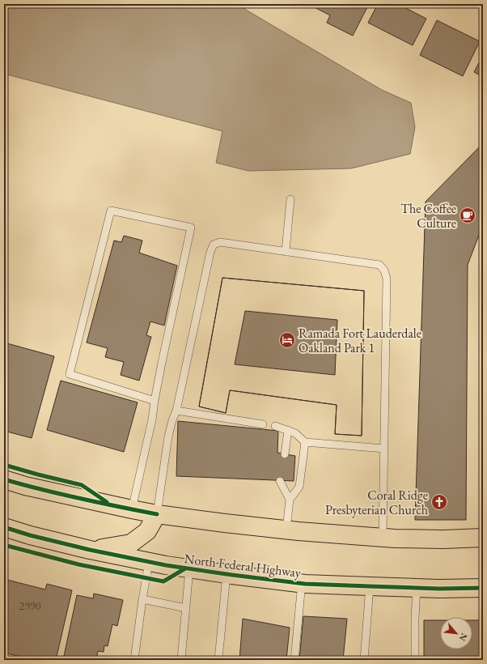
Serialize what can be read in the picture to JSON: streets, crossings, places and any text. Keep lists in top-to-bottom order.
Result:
{
  "streets": {
    "main road": ["North Federal Highway"]
  },
  "places": {
    "cafe": ["The Coffee Culture"],
    "hotel": ["Ramada Fort Lauderdale Oakland Park 1"],
    "church": ["Coral Ridge Presbyterian Church"]
  },
  "house_numbers": ["2990"],
  "north": "bottom right"
}
